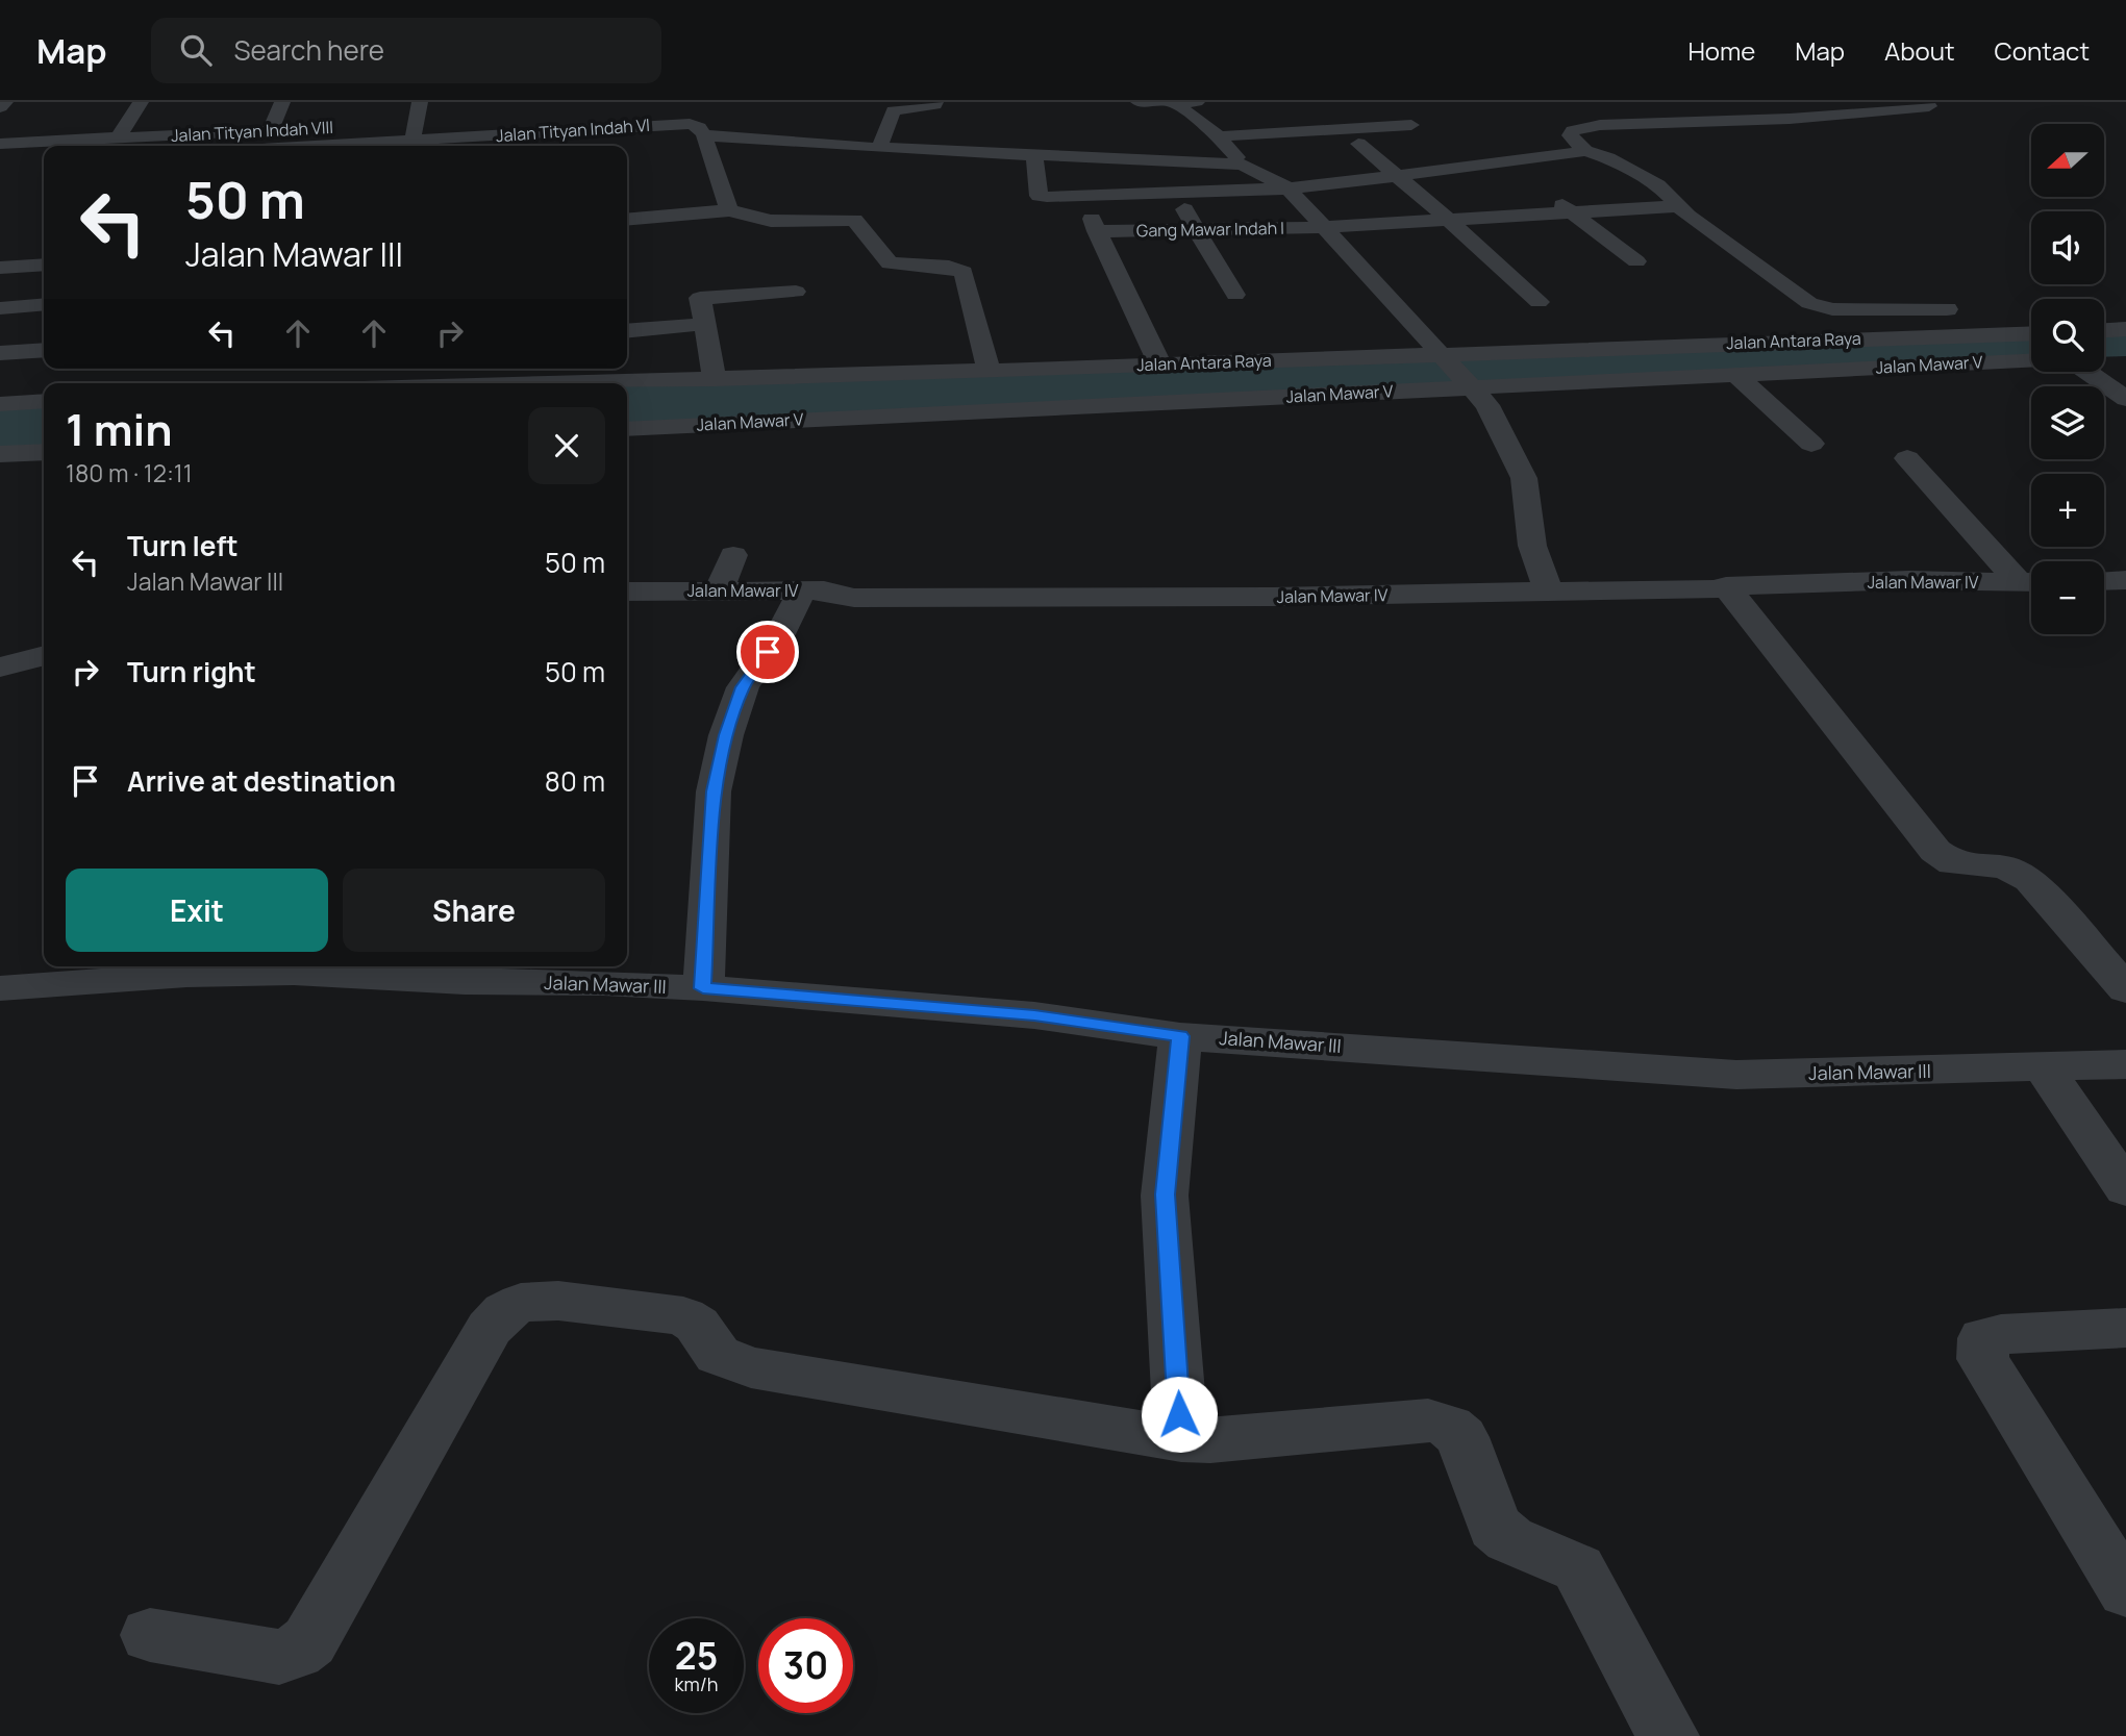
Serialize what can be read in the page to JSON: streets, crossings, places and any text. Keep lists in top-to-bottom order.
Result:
{
  "streets": {
    "street": [
      "Jalan Tityan Indah Vl",
      "Jalan Tityan Indah VIII",
      "Gang Mawar Indah I",
      "Jalan Antara Raya",
      "Jalan Mawar V",
      "Jalan Mawar IV",
      "Jalan Mawar III"
    ]
  },
  "crossings": [
    ["Gang Mawar Indah I", "Jalan Antara Raya"]
  ],
  "north": "left",
  "page": {
    "header": "Map",
    "search": "Search here",
    "nav": [
      "Home",
      "Map",
      "About",
      "Contact"
    ],
    "map_buttons": ["+", "−"],
    "turn": ["50 m", "Jalan Mawar III"],
    "heading": ["1 min", "180 m · 12:11"],
    "list": [
      {
        "name": "Turn left",
        "note": "Jalan Mawar III",
        "value": "50 m"
      },
      {
        "name": "Turn right",
        "value": "50 m"
      },
      {
        "name": "Arrive at destination",
        "value": "80 m"
      }
    ],
    "buttons": ["Exit", "Share"],
    "speed": "25 km/h",
    "limit": "30"
  }
}
